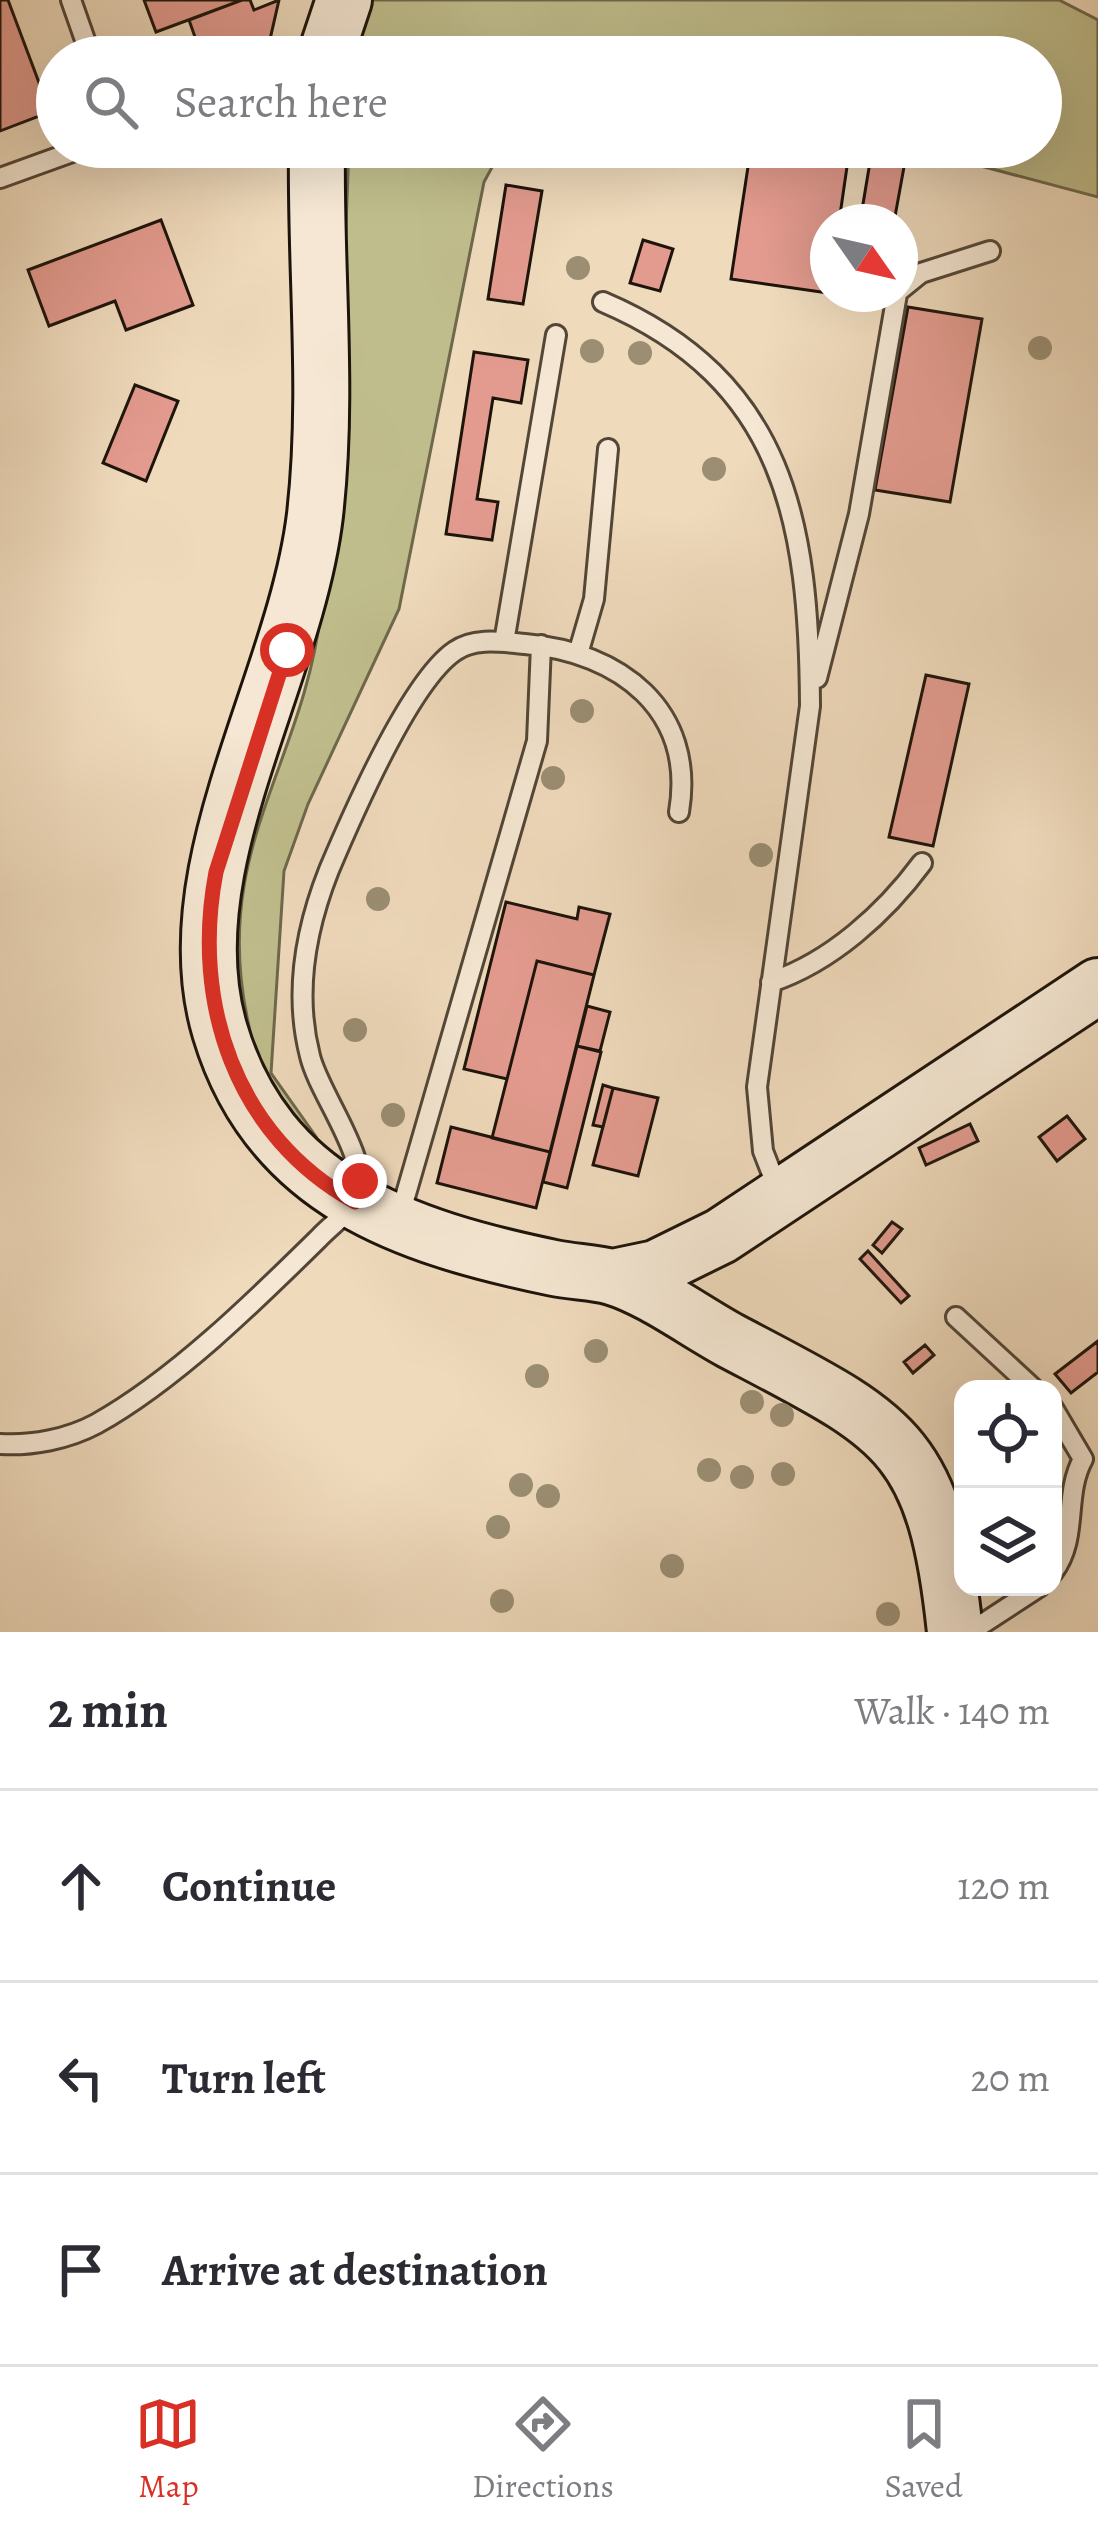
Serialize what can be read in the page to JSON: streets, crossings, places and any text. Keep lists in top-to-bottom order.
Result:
{
  "north": "bottom right",
  "page": {
    "search": "Search here",
    "heading": ["2 min", "Walk · 140 m"],
    "list": [
      ["Continue", "120 m"],
      ["Turn left", "20 m"],
      "Arrive at destination"
    ],
    "nav": ["Map", "Directions", "Saved"]
  }
}
